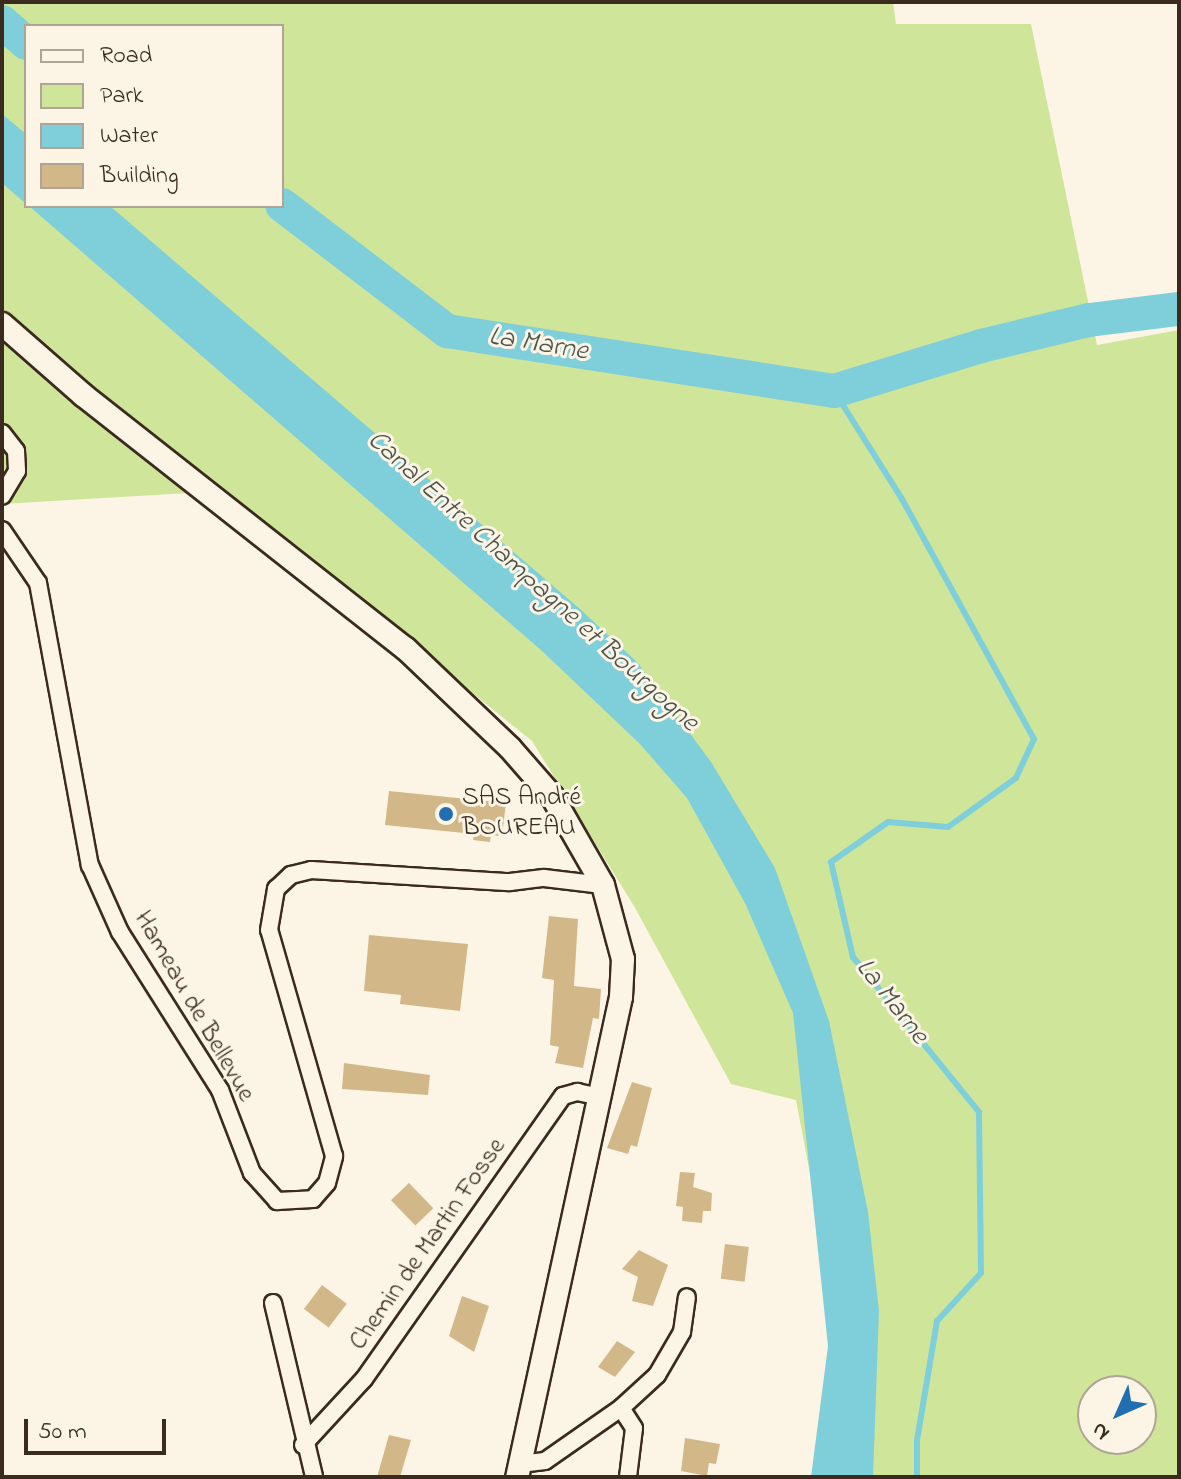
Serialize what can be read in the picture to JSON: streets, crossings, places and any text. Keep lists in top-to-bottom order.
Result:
{
  "streets": {
    "street": ["Hameau de Bellevue", "Chemin de Martin Fosse"]
  },
  "water": ["La Marne", "Canal Entre Champagne et Bourgogne"],
  "places": ["SAS André BOUREAU"],
  "legend": [
    "Road",
    "Park",
    "Water",
    "Building"
  ],
  "scale_bar": "50 m",
  "north": "bottom left"
}
